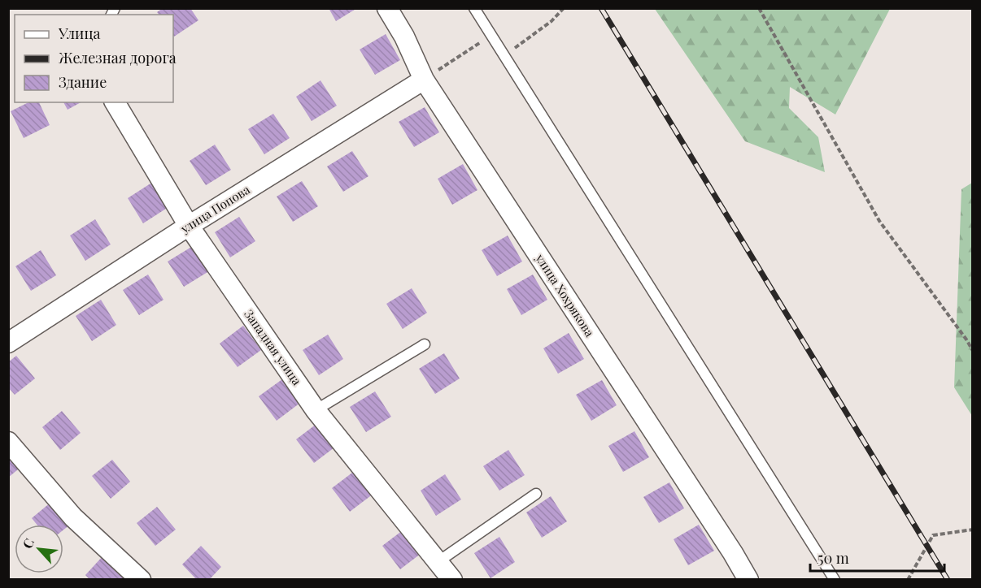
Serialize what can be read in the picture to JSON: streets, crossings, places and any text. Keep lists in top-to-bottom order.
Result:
{
  "streets": {
    "street": ["улица Попова", "улица Хохрякова", "Западная улица"]
  },
  "crossings": [
    ["улица Попова", "улица Хохрякова"],
    ["улица Попова", "Западная улица"]
  ],
  "legend": ["Улица", "Железная дорога", "Здание"],
  "scale_bar": "50 m",
  "north": "top left"
}
